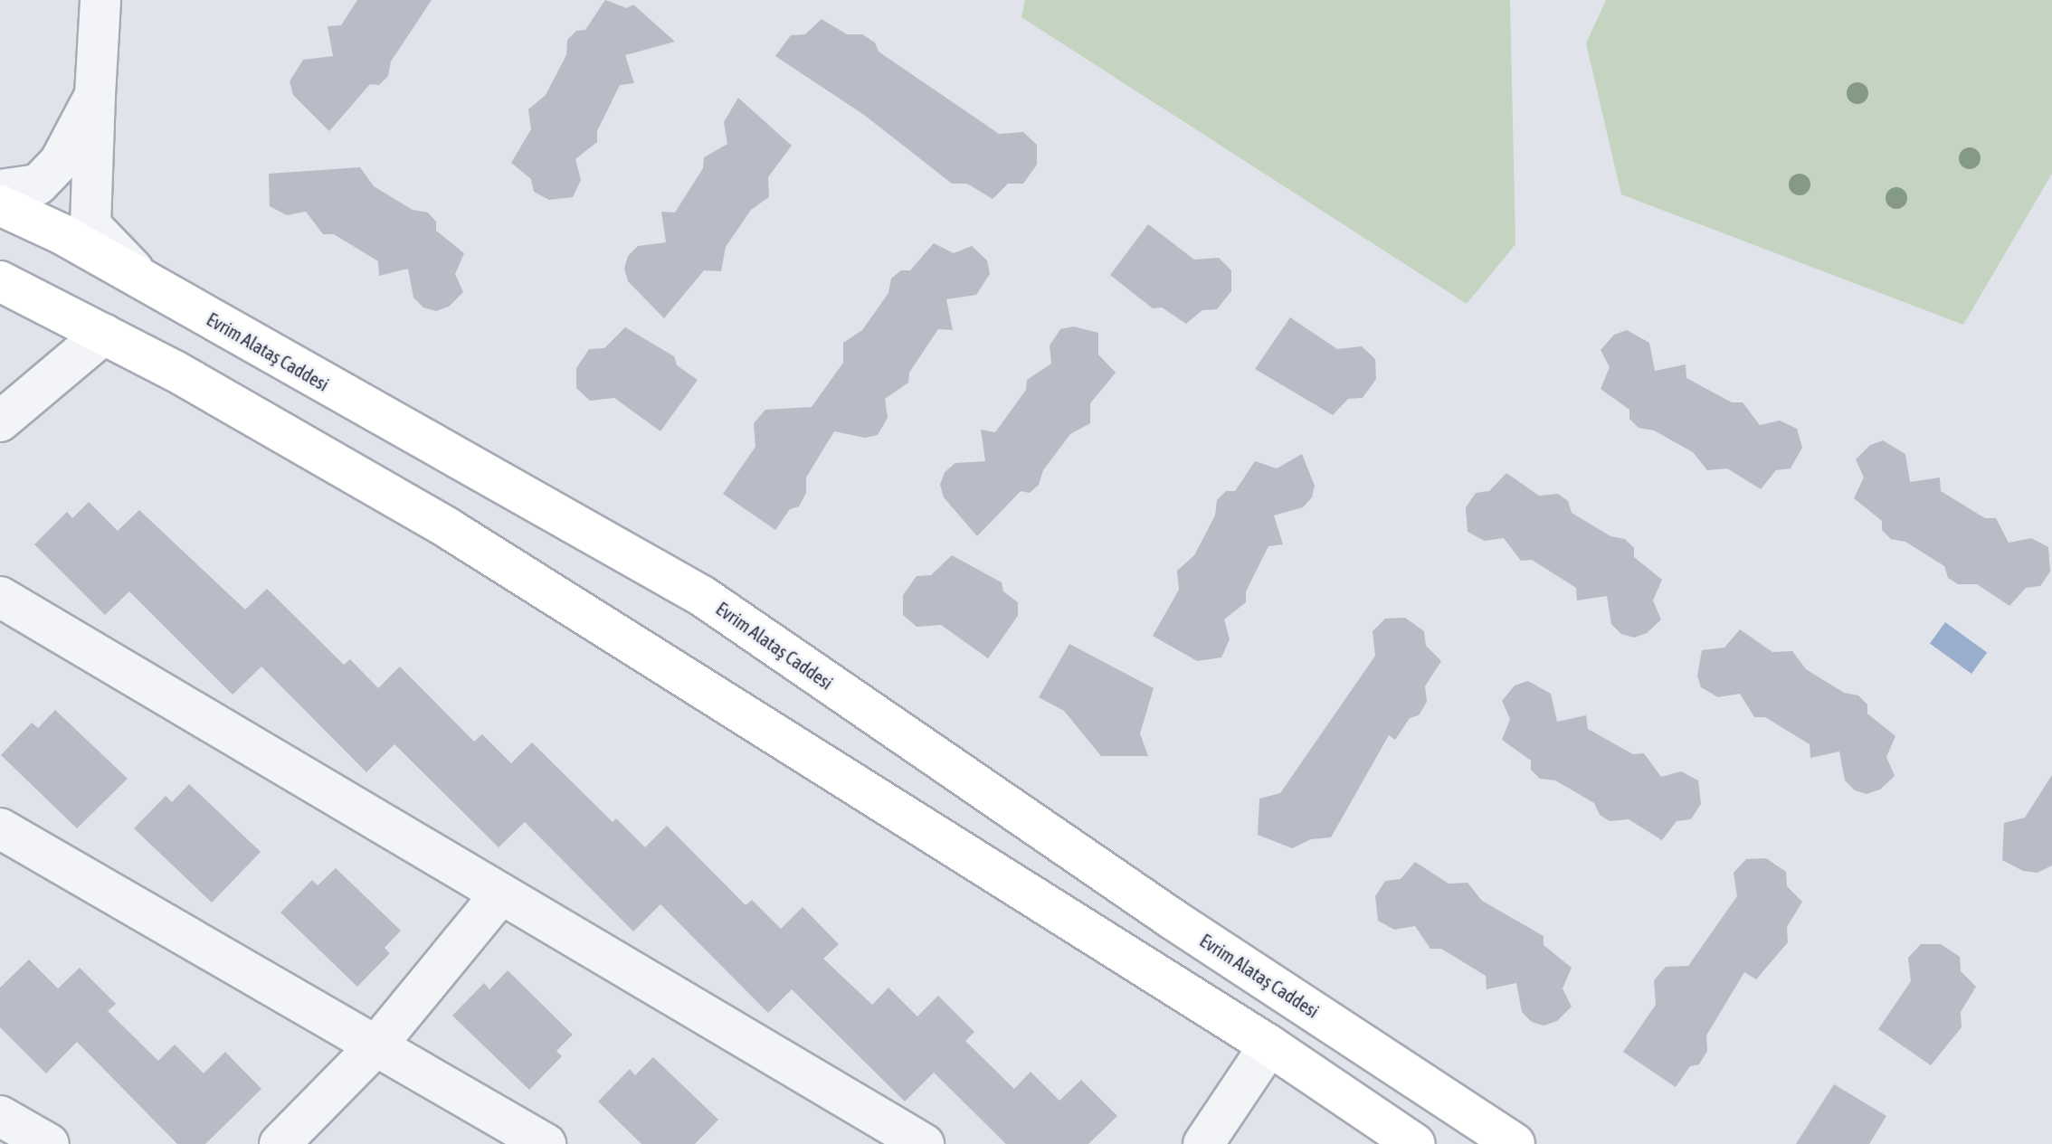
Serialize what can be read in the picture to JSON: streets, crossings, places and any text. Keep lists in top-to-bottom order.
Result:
{
  "streets": {
    "main road": ["Evrim Alataş Caddesi"]
  }
}
